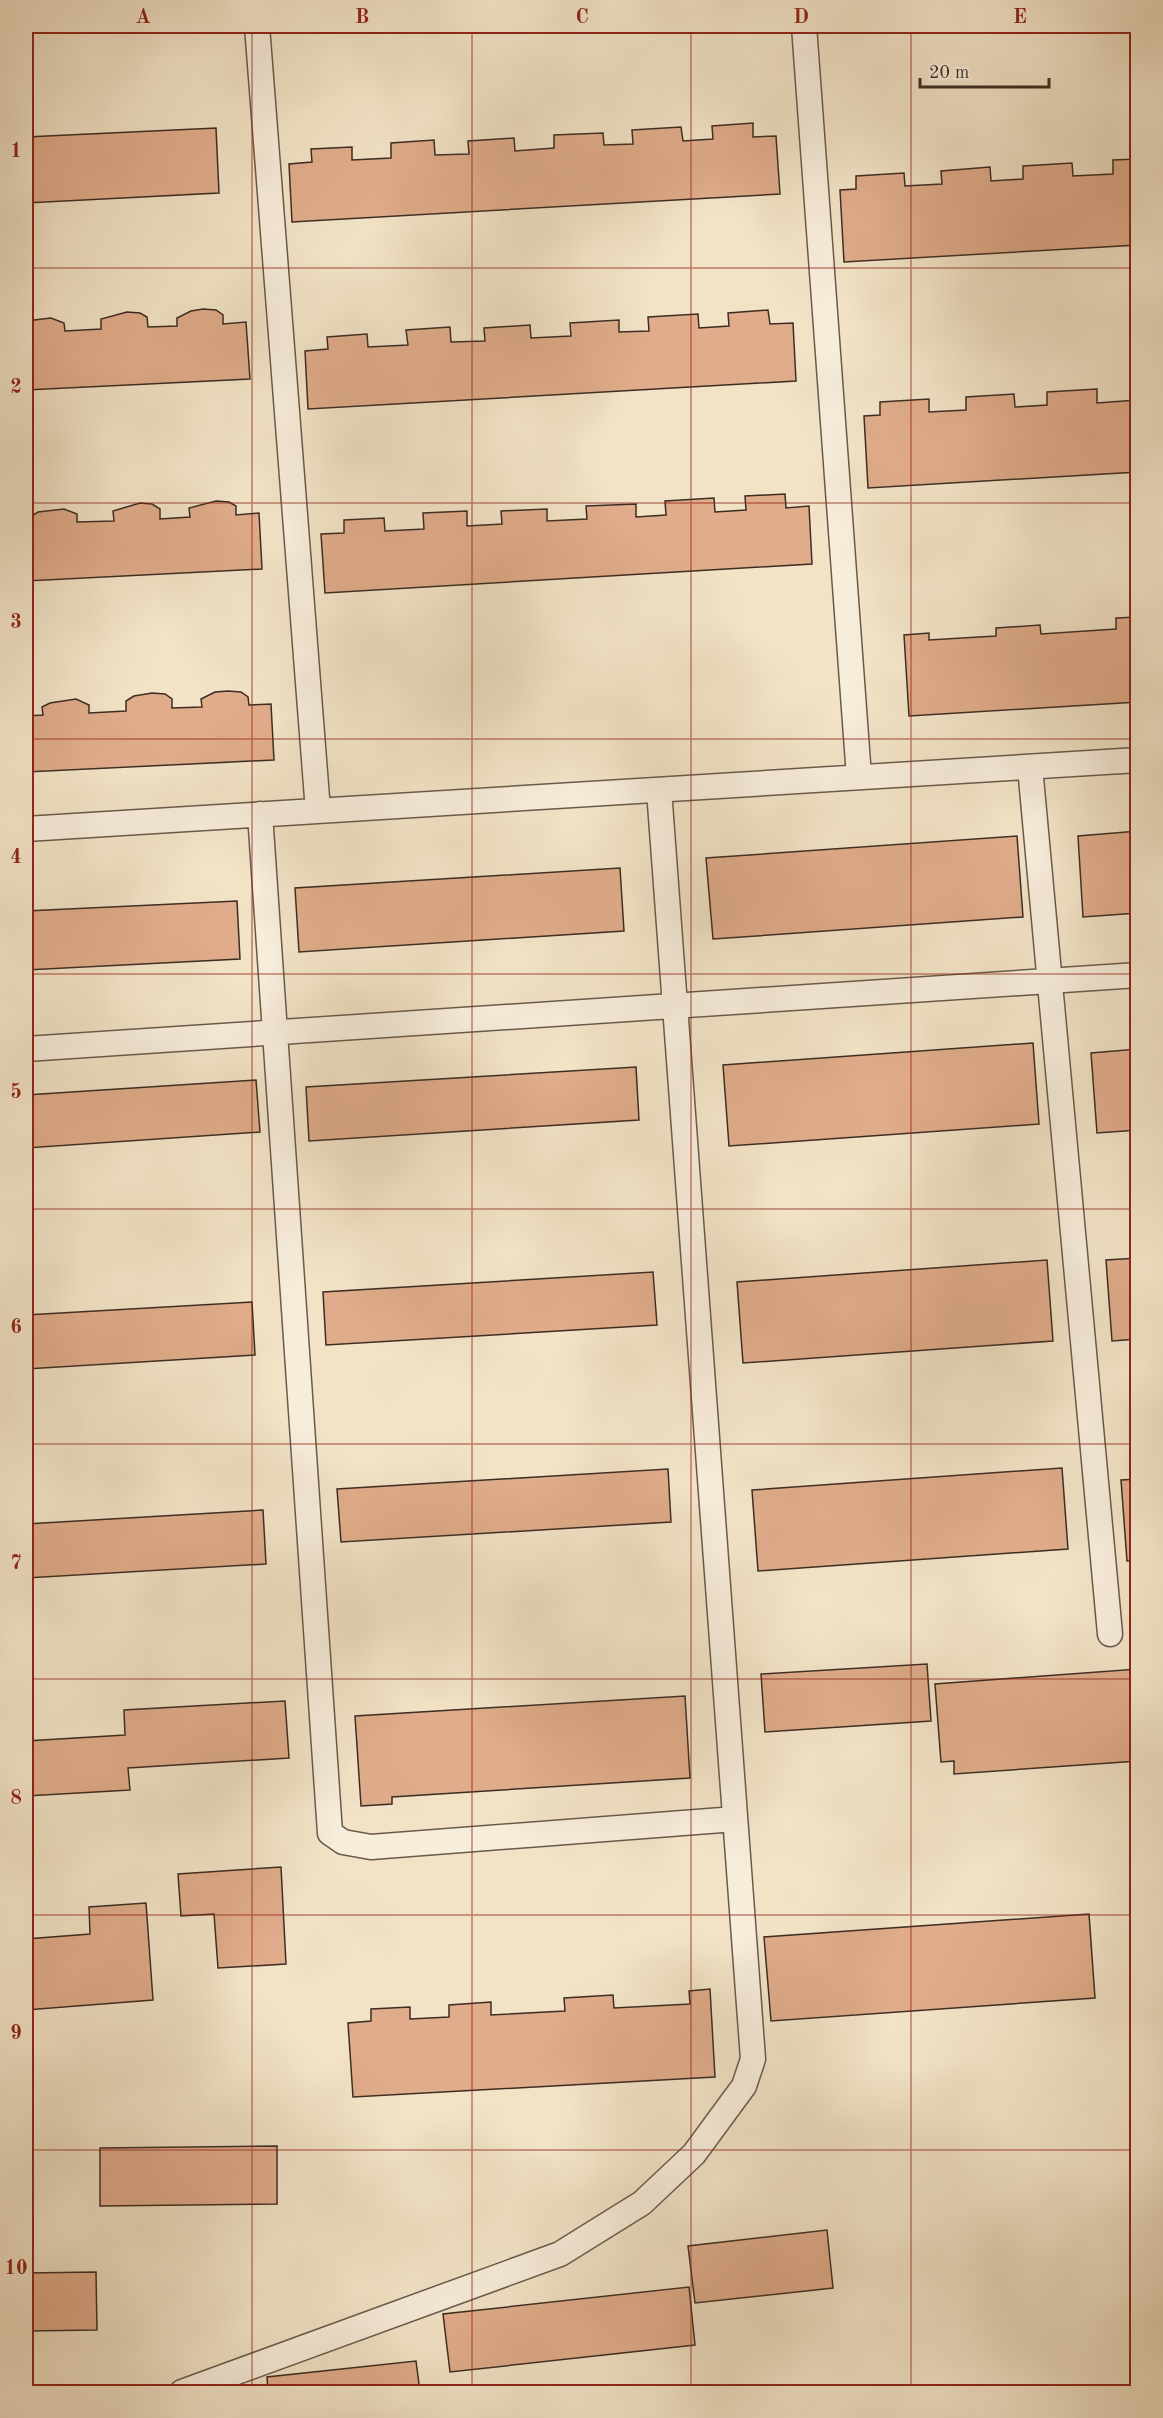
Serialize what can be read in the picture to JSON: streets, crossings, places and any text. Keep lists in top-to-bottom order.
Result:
{
  "scale_bar": "20 m",
  "grid": {
    "columns": [
      "A",
      "B",
      "C",
      "D",
      "E"
    ],
    "rows": [
      "1",
      "2",
      "3",
      "4",
      "5",
      "6",
      "7",
      "8",
      "9",
      "10"
    ]
  }
}
